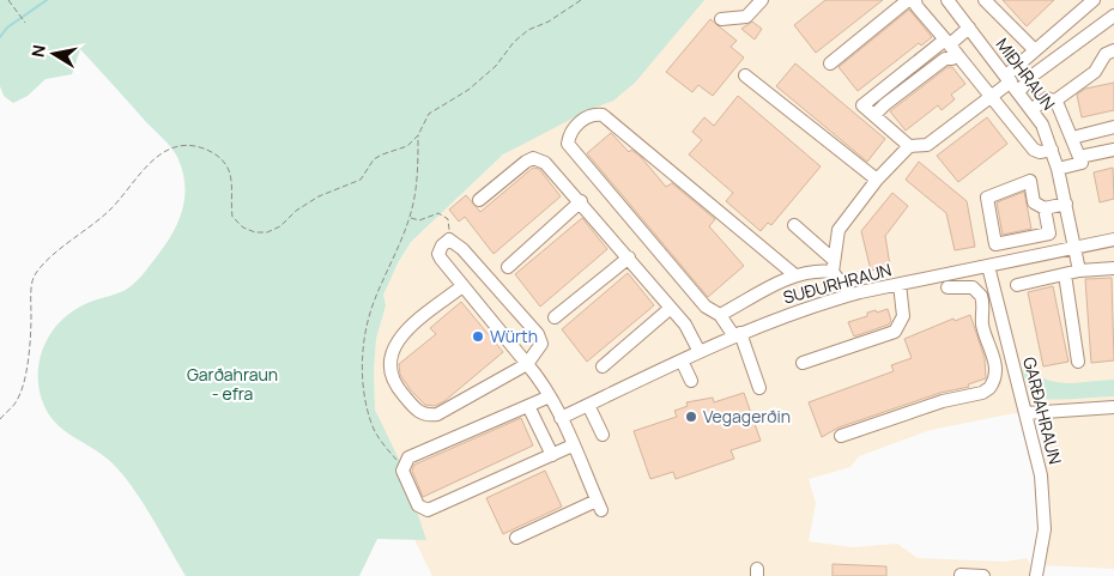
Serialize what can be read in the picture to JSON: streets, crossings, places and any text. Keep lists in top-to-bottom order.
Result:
{
  "streets": {
    "street": ["MIÐHRAUN", "SUÐURHRAUN", "GARÐAHRAUN"]
  },
  "crossings": [
    ["MIÐHRAUN", "SUÐURHRAUN"],
    ["SUÐURHRAUN", "GARÐAHRAUN"]
  ],
  "parks": ["Garðahraun - efra"],
  "places": ["Würth", "Vegagerðin"],
  "north": "left"
}
